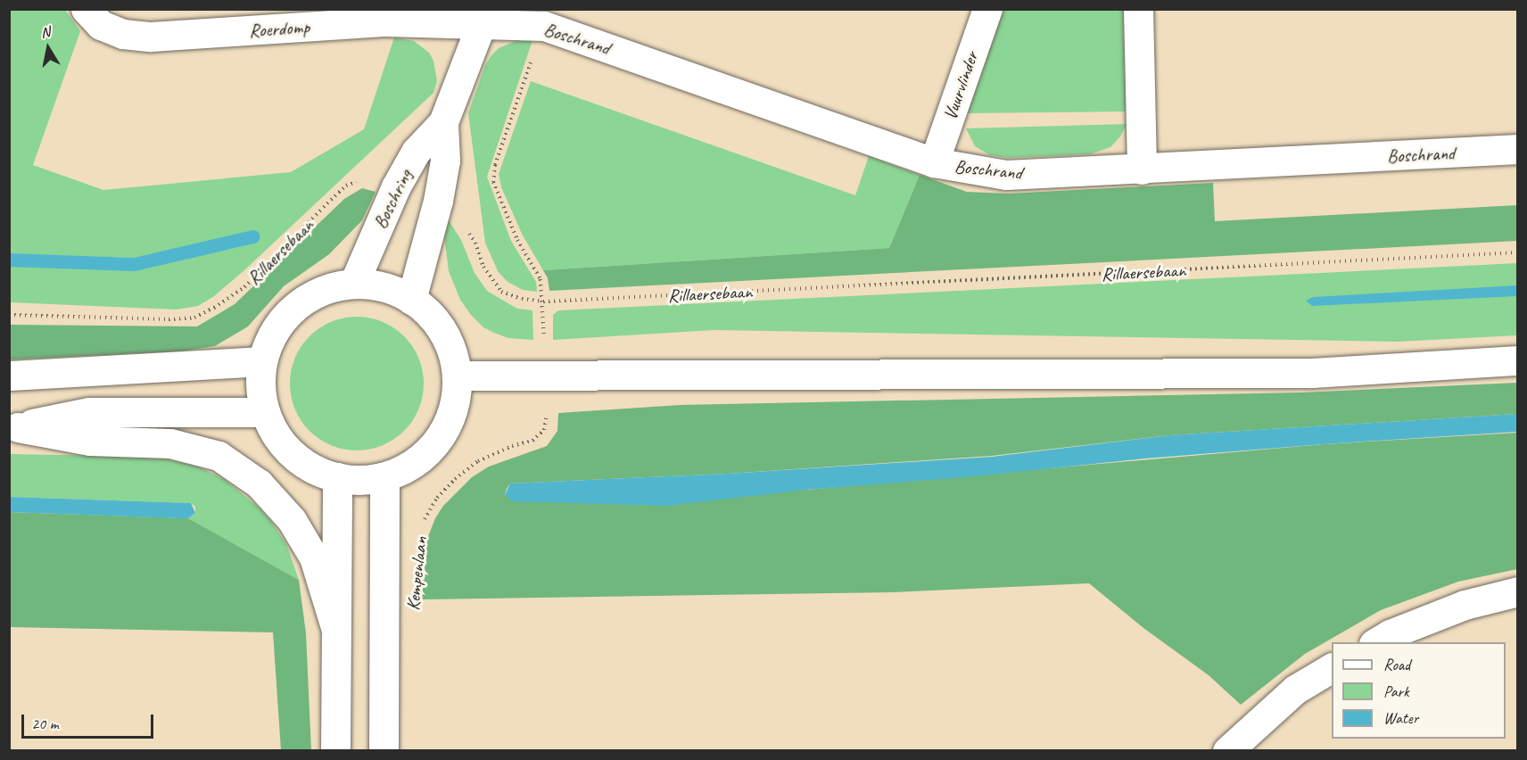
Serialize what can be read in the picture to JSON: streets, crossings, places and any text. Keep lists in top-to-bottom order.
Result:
{
  "streets": {
    "street": [
      "Roerdomp",
      "Boschrand",
      "Vuurvlinder",
      "Boschring",
      "Kempenlaan"
    ],
    "path": ["Rillaersebaan"]
  },
  "crossings": [
    ["Roerdomp", "Boschrand"],
    ["Roerdomp", "Boschring"],
    ["Boschrand", "Vuurvlinder"],
    ["Boschrand", "Boschring"],
    ["Boschrand", "Kempenlaan"],
    ["Boschring", "Rillaersebaan"],
    ["Rillaersebaan", "Kempenlaan"]
  ],
  "legend": ["Road", "Park", "Water"],
  "scale_bar": "20 m",
  "north": "top"
}
